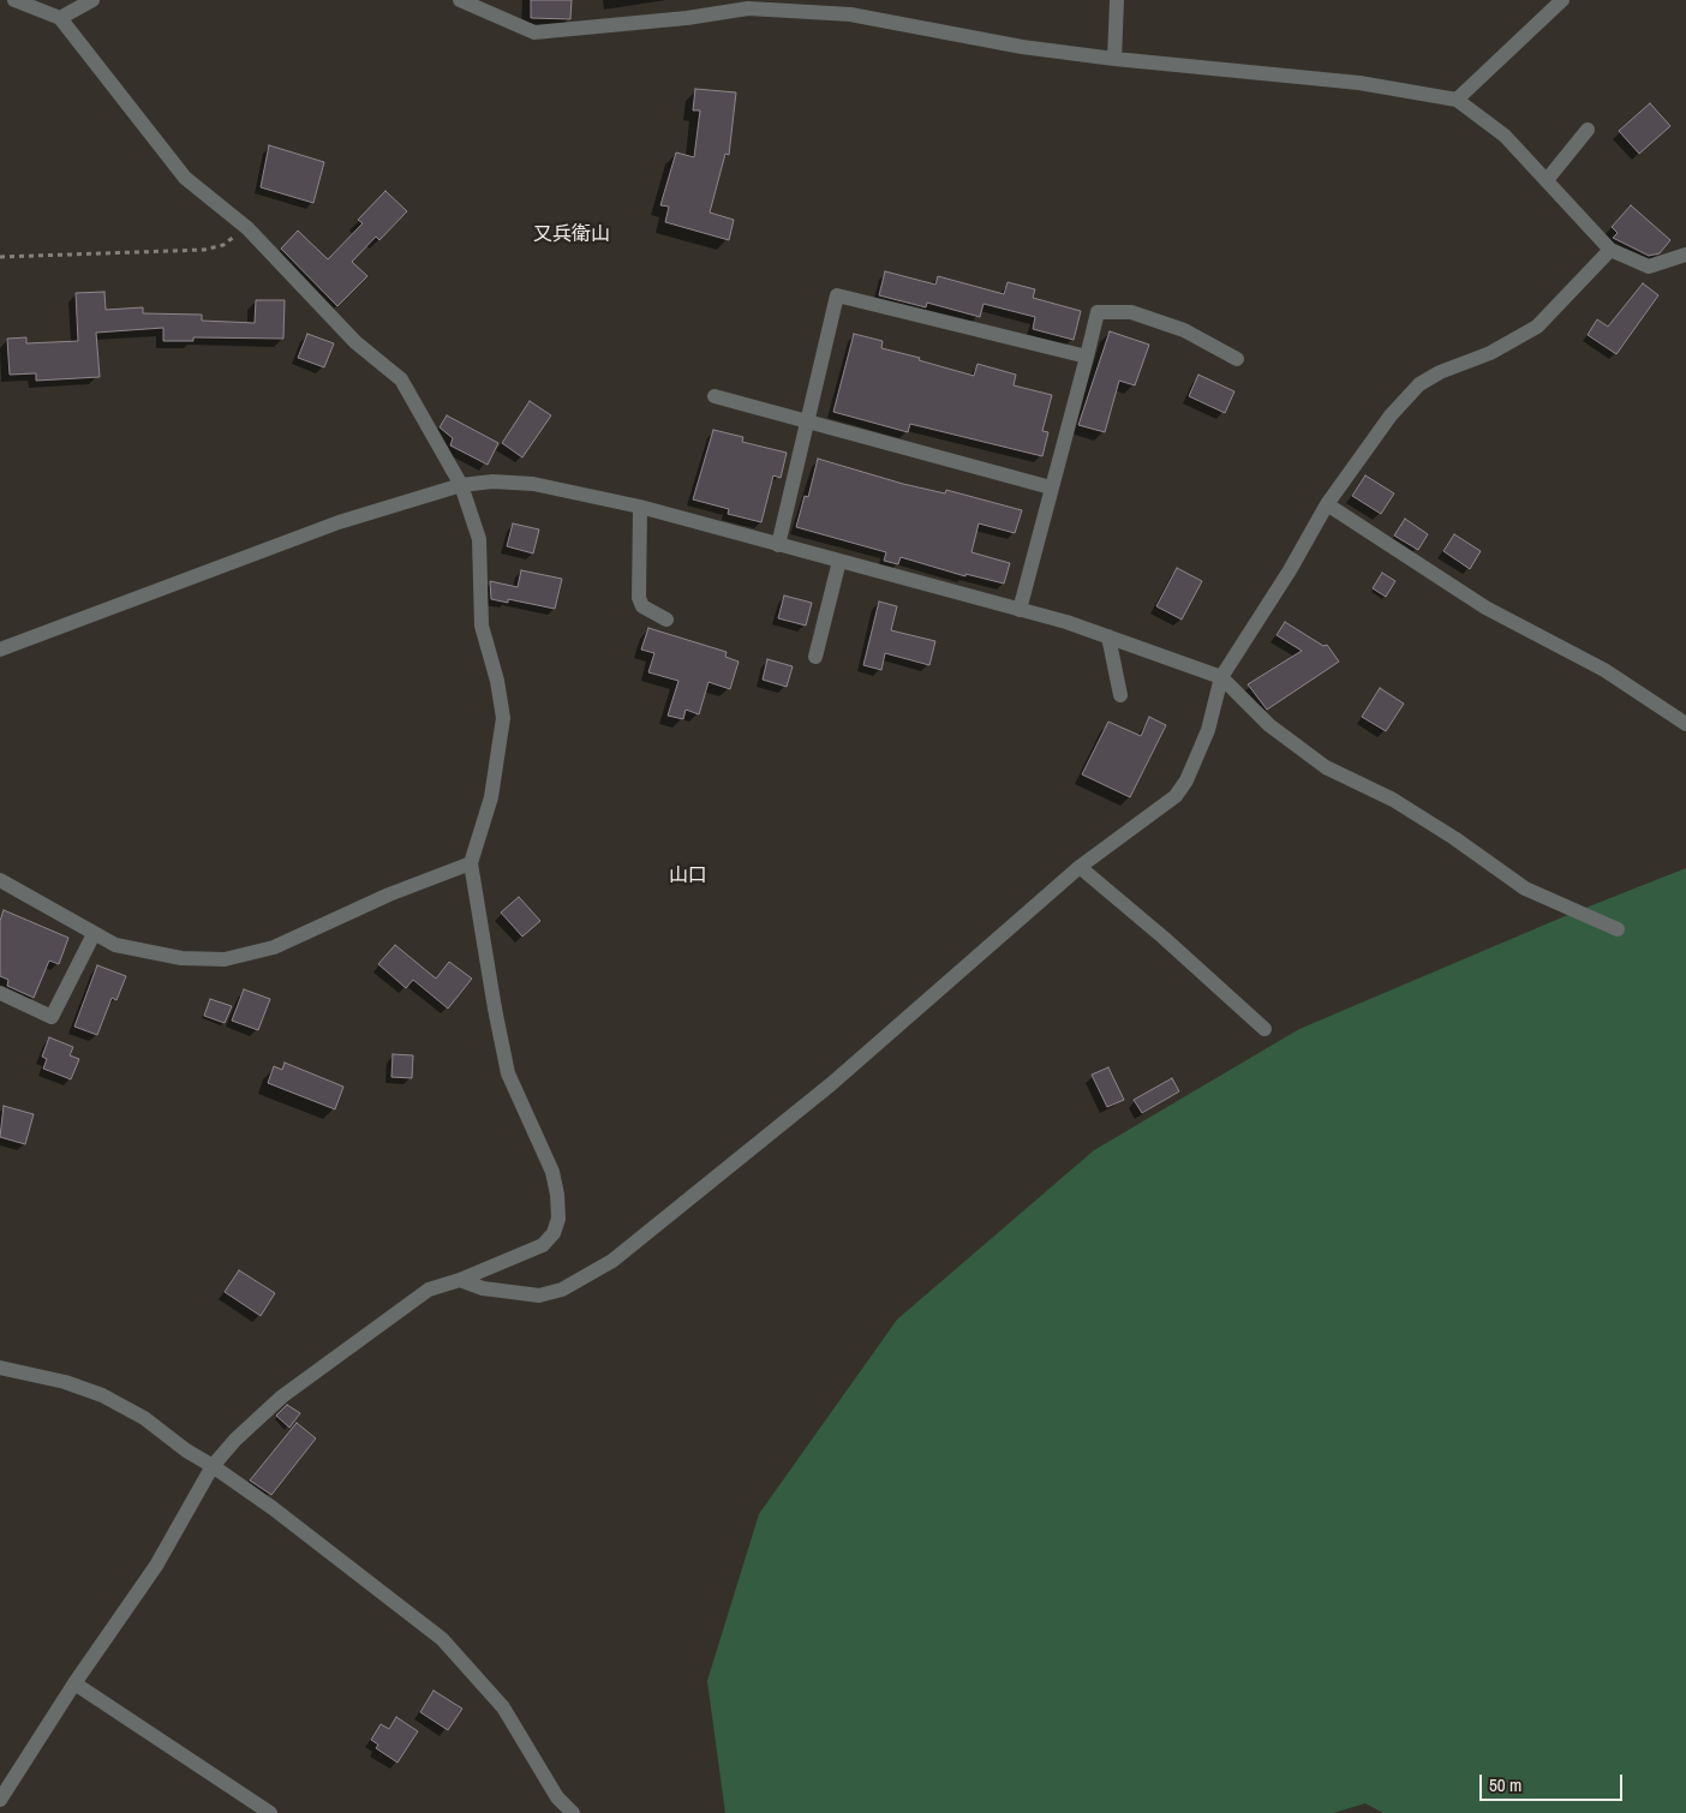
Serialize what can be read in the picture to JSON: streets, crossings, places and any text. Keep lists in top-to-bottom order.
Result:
{
  "districts": ["又兵衛山", "山口"],
  "scale_bar": "50 m"
}
